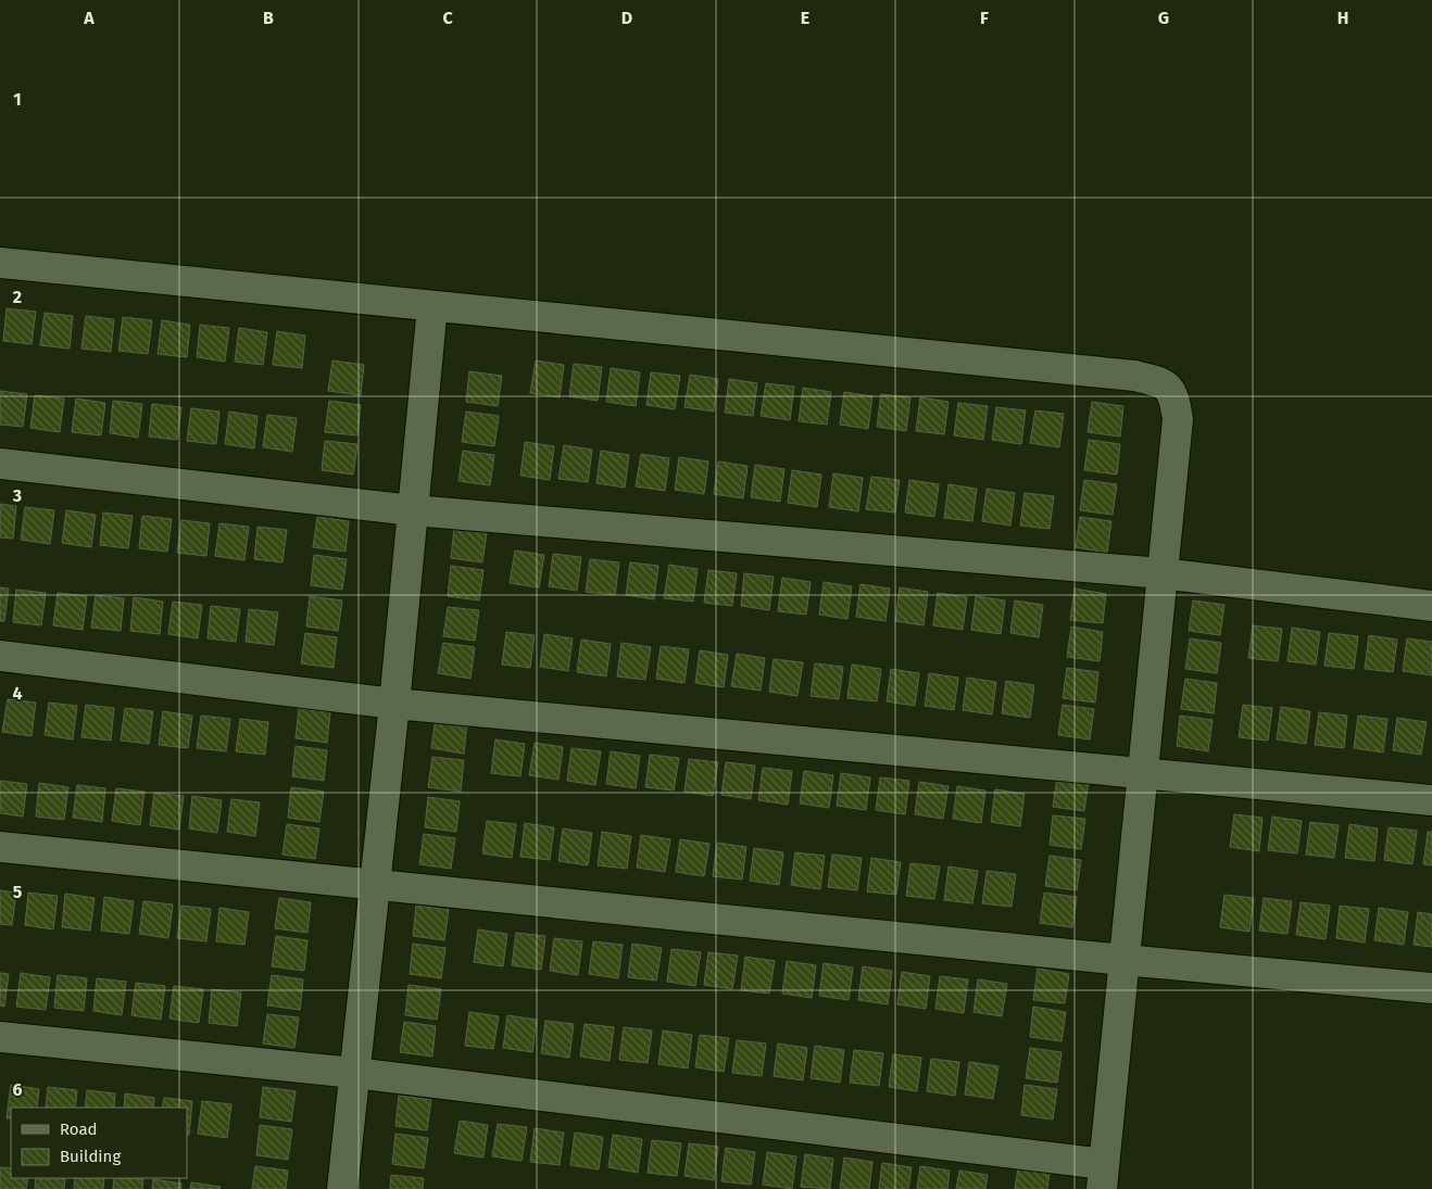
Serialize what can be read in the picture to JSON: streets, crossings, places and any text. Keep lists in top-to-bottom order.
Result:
{
  "legend": ["Road", "Building"],
  "grid": {
    "columns": [
      "A",
      "B",
      "C",
      "D",
      "E",
      "F",
      "G",
      "H"
    ],
    "rows": [
      "1",
      "2",
      "3",
      "4",
      "5",
      "6"
    ]
  }
}
